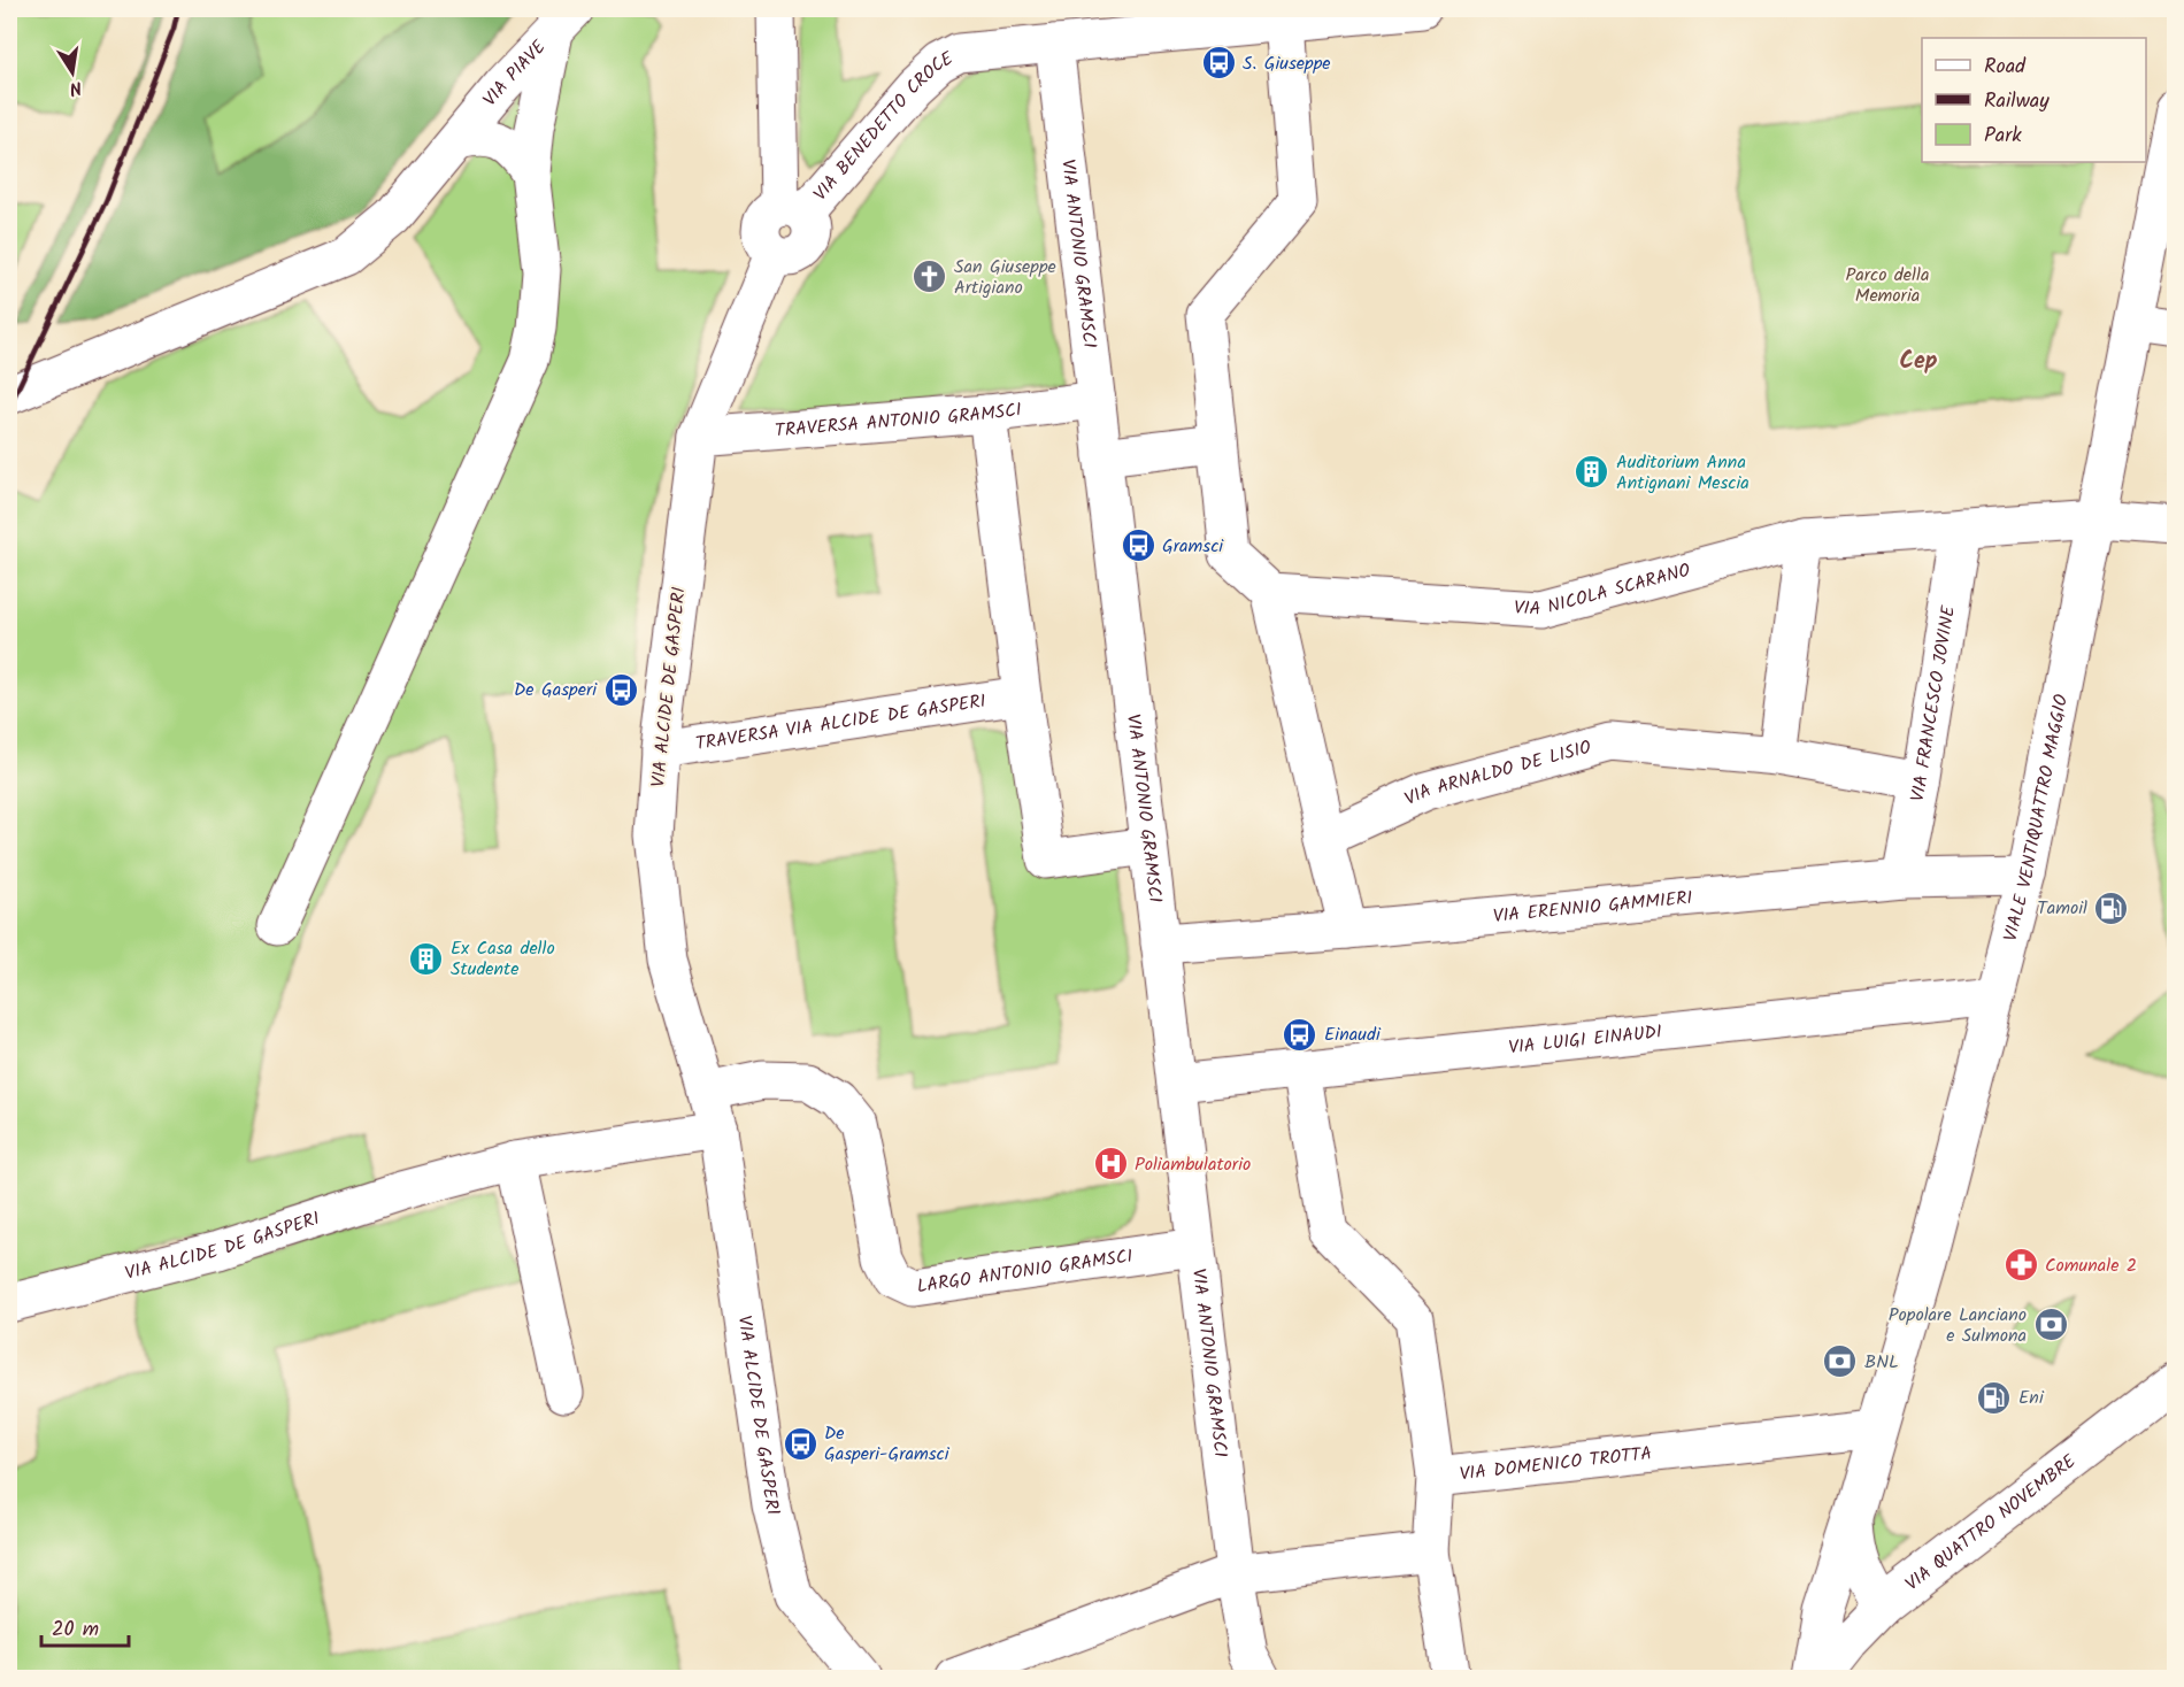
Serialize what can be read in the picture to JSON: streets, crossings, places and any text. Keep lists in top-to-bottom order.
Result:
{
  "streets": {
    "street": [
      "VIA PIAVE",
      "VIA BENEDETTO CROCE",
      "VIA ANTONIO GRAMSCI",
      "TRAVERSA ANTONIO GRAMSCI",
      "VIA NICOLA SCARANO",
      "VIA ALCIDE DE GASPERI",
      "VIA FRANCESCO JOVINE",
      "TRAVERSA VIA ALCIDE DE GASPERI",
      "VIA ARNALDO DE LISIO",
      "VIALE VENTIQUATTRO MAGGIO",
      "VIA ERENNIO GAMMIERI",
      "VIA LUIGI EINAUDI",
      "LARGO ANTONIO GRAMSCI",
      "VIA DOMENICO TROTTA",
      "VIA QUATTRO NOVEMBRE"
    ]
  },
  "crossings": [
    ["VIA BENEDETTO CROCE", "VIA ANTONIO GRAMSCI"],
    ["VIA BENEDETTO CROCE", "VIA ALCIDE DE GASPERI"],
    ["VIA ANTONIO GRAMSCI", "TRAVERSA ANTONIO GRAMSCI"],
    ["VIA ANTONIO GRAMSCI", "VIA ERENNIO GAMMIERI"],
    ["VIA ANTONIO GRAMSCI", "VIA LUIGI EINAUDI"],
    ["VIA ANTONIO GRAMSCI", "LARGO ANTONIO GRAMSCI"],
    ["TRAVERSA ANTONIO GRAMSCI", "VIA ALCIDE DE GASPERI"],
    ["VIA NICOLA SCARANO", "VIA FRANCESCO JOVINE"],
    ["VIA NICOLA SCARANO", "VIALE VENTIQUATTRO MAGGIO"],
    ["VIA ALCIDE DE GASPERI", "TRAVERSA VIA ALCIDE DE GASPERI"],
    ["VIA ALCIDE DE GASPERI", "LARGO ANTONIO GRAMSCI"],
    ["VIA FRANCESCO JOVINE", "VIA ARNALDO DE LISIO"],
    ["VIA FRANCESCO JOVINE", "VIA ERENNIO GAMMIERI"],
    ["VIALE VENTIQUATTRO MAGGIO", "VIA ERENNIO GAMMIERI"],
    ["VIALE VENTIQUATTRO MAGGIO", "VIA LUIGI EINAUDI"],
    ["VIALE VENTIQUATTRO MAGGIO", "VIA DOMENICO TROTTA"],
    ["VIALE VENTIQUATTRO MAGGIO", "VIA QUATTRO NOVEMBRE"]
  ],
  "districts": ["Cep"],
  "parks": ["Parco della Memoria"],
  "places": {
    "bus stop": [
      "S. Giuseppe",
      "Gramsci",
      "De Gasperi",
      "Einaudi",
      "De Gasperi-Gramsci"
    ],
    "church": ["San Giuseppe Artigiano"],
    "building": ["Auditorium Anna Antignani Mescia", "Ex Casa dello Studente"],
    "fuel station": ["Tamoil", "Eni"],
    "hospital": ["Poliambulatorio"],
    "pharmacy": ["Comunale 2"],
    "bank": ["Popolare Lanciano e Sulmona", "BNL"]
  },
  "legend": ["Road", "Railway", "Park"],
  "scale_bar": "20 m",
  "north": "bottom"
}
